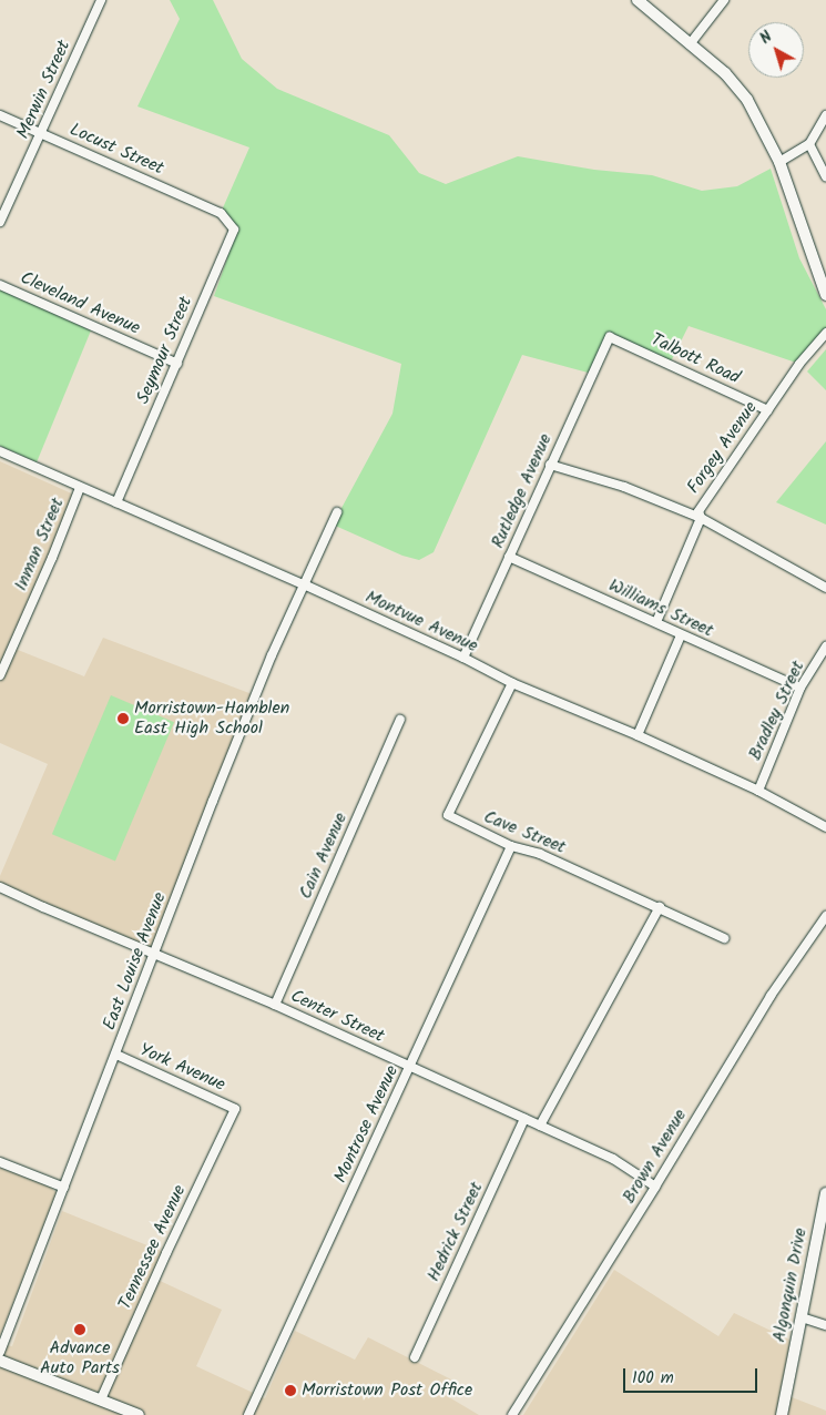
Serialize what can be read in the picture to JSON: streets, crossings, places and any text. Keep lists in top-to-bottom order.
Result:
{
  "streets": {
    "street": [
      "Merwin Street",
      "Locust Street",
      "Cleveland Avenue",
      "Seymour Street",
      "Talbott Road",
      "Forgey Avenue",
      "Rutledge Avenue",
      "Inman Street",
      "Williams Street",
      "Montvue Avenue",
      "Bradley Street",
      "Cave Street",
      "Cain Avenue",
      "East Louise Avenue",
      "Center Street",
      "York Avenue",
      "Montrose Avenue",
      "Brown Avenue",
      "Hedrick Street",
      "Tennessee Avenue",
      "Algonquin Drive"
    ]
  },
  "crossings": [
    ["Merwin Street", "Locust Street"],
    ["Locust Street", "Seymour Street"],
    ["Cleveland Avenue", "Seymour Street"],
    ["Seymour Street", "Montvue Avenue"],
    ["Talbott Road", "Forgey Avenue"],
    ["Talbott Road", "Rutledge Avenue"],
    ["Forgey Avenue", "Williams Street"],
    ["Rutledge Avenue", "Williams Street"],
    ["Rutledge Avenue", "Montvue Avenue"],
    ["Inman Street", "Montvue Avenue"],
    ["Williams Street", "Bradley Street"],
    ["Montvue Avenue", "Bradley Street"],
    ["Montvue Avenue", "Cave Street"],
    ["Montvue Avenue", "East Louise Avenue"],
    ["Cave Street", "Montrose Avenue"],
    ["Cain Avenue", "Center Street"],
    ["East Louise Avenue", "Center Street"],
    ["East Louise Avenue", "York Avenue"],
    ["Center Street", "Montrose Avenue"],
    ["Center Street", "Brown Avenue"],
    ["Center Street", "Hedrick Street"],
    ["York Avenue", "Tennessee Avenue"]
  ],
  "places": ["Morristown-Hamblen East High School", "Advance Auto Parts", "Morristown Post Office"],
  "scale_bar": "100 m",
  "north": "top left"
}
